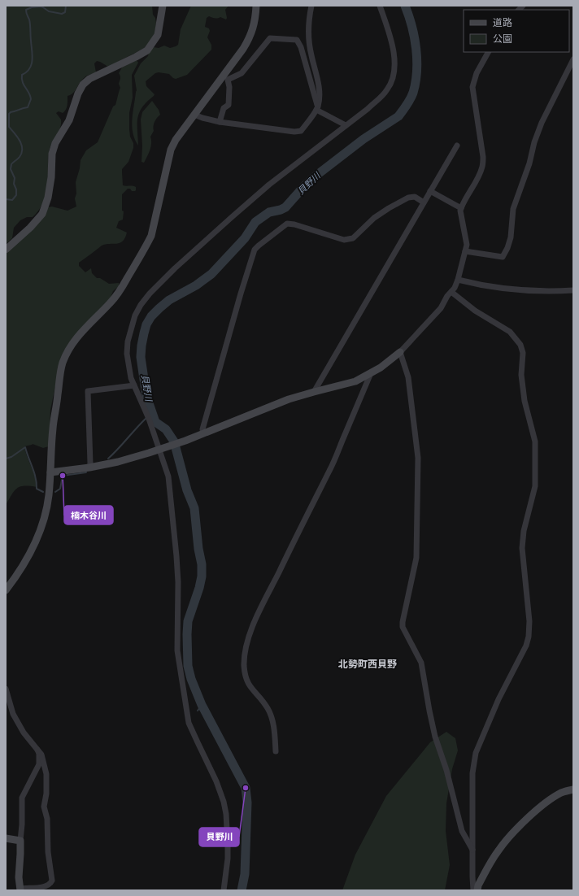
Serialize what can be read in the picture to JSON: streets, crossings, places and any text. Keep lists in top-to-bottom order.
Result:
{
  "districts": ["北勢町西貝野"],
  "water": ["貝野川"],
  "places": ["楠木谷川", "貝野川"],
  "legend": ["道路", "公園"]
}
